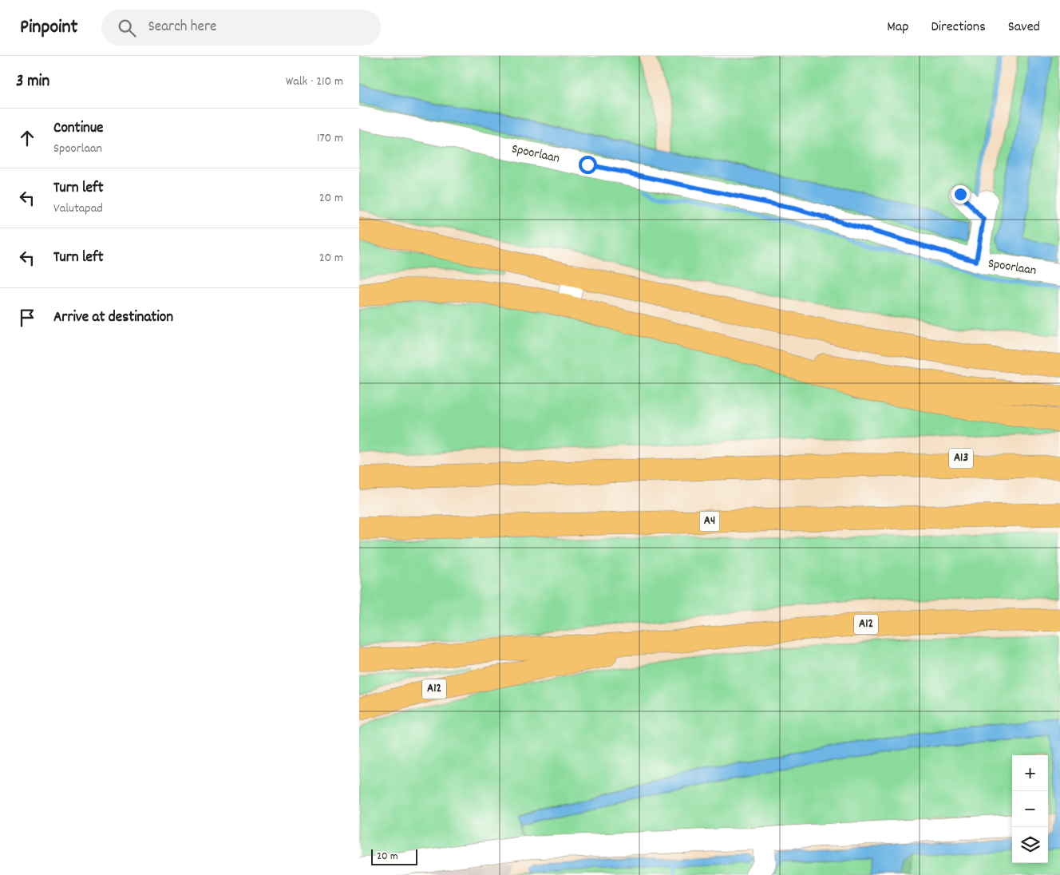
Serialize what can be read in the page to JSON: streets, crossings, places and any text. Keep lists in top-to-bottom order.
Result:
{
  "streets": {
    "highway": ["A13", "A4", "A12"],
    "street": ["Spoorlaan"]
  },
  "scale_bar": "20 m",
  "page": {
    "header": "Pinpoint",
    "search": "Search here",
    "nav": ["Map", "Directions", "Saved"],
    "heading": ["3 min", "Walk · 210 m"],
    "list": [
      ["Continue", "Spoorlaan", "170 m"],
      ["Turn left", "Valutapad", "20 m"],
      ["Turn left", "20 m"],
      "Arrive at destination"
    ],
    "map_buttons": ["+", "−"],
    "scale": "20 m"
  }
}
